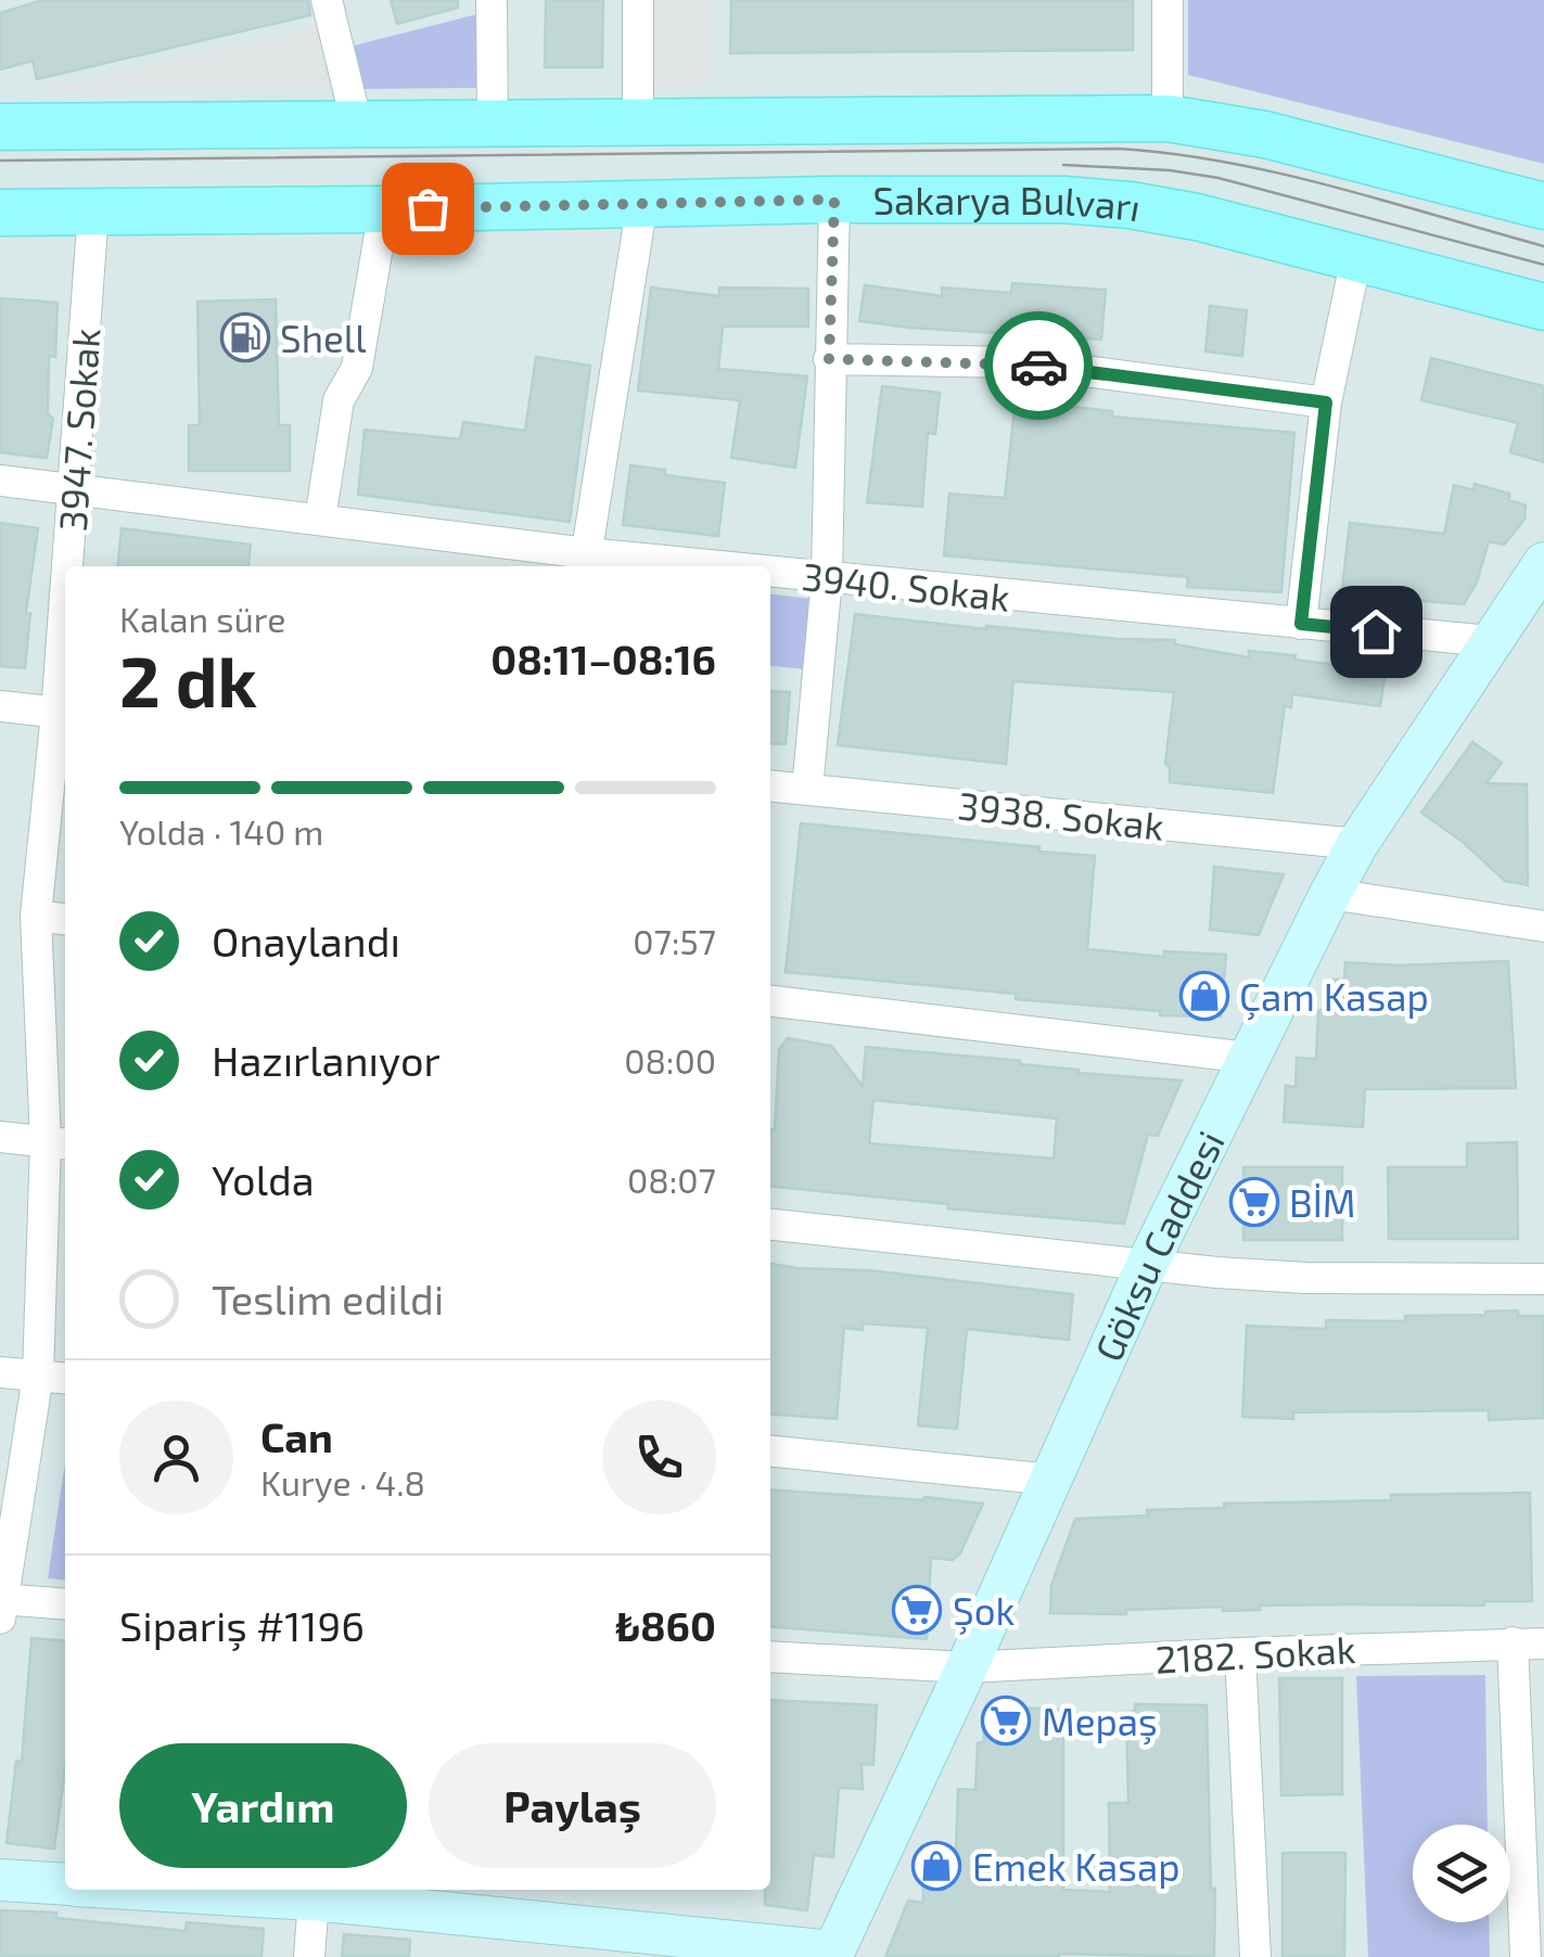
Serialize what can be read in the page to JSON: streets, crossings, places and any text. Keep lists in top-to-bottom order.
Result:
{
  "streets": {
    "main road": ["Sakarya Bulvarı"],
    "street": [
      "3947. Sokak",
      "3940. Sokak",
      "3938. Sokak",
      "Göksu Caddesi",
      "2182. Sokak"
    ]
  },
  "crossings": [
    ["Sakarya Bulvarı", "3947. Sokak"],
    ["3947. Sokak", "3940. Sokak"],
    ["3940. Sokak", "Göksu Caddesi"],
    ["3938. Sokak", "Göksu Caddesi"],
    ["Göksu Caddesi", "2182. Sokak"]
  ],
  "places": {
    "fuel station": ["Shell"],
    "shop": ["Çam Kasap", "Emek Kasap"],
    "supermarket": ["BİM", "Şok", "Mepaş"]
  },
  "page": {
    "heading": ["2 dk", "Kalan süre", "08:11–08:16"],
    "panel": [
      "Can",
      "Kurye · 4.8",
      "Sipariş #1196",
      "₺860"
    ],
    "bar": "Yolda · 140 m",
    "list": [
      ["Onaylandı", "07:57"],
      ["Hazırlanıyor", "08:00"],
      ["Yolda", "08:07"],
      "Teslim edildi"
    ],
    "buttons": ["Yardım", "Paylaş"]
  }
}
